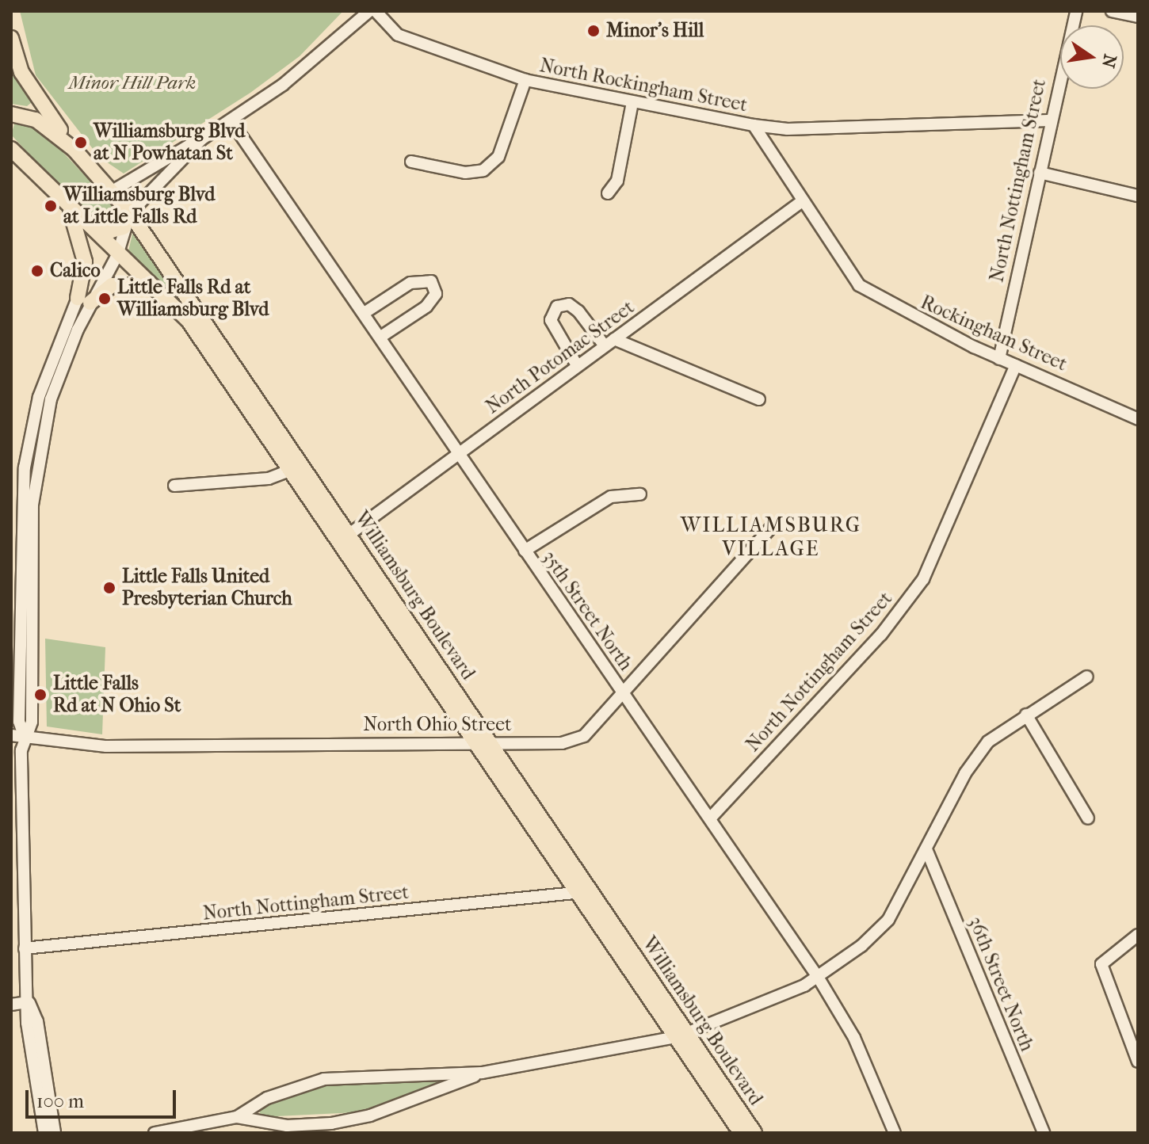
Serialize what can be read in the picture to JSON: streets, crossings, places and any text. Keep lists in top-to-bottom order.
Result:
{
  "streets": {
    "main road": ["Williamsburg Boulevard"],
    "street": [
      "North Rockingham Street",
      "North Nottingham Street",
      "Rockingham Street",
      "North Potomac Street",
      "35th Street North",
      "North Ohio Street",
      "36th Street North"
    ]
  },
  "crossings": [
    ["North Rockingham Street", "Rockingham Street"],
    ["North Rockingham Street", "North Potomac Street"],
    ["North Nottingham Street", "Rockingham Street"],
    ["North Nottingham Street", "Williamsburg Boulevard"],
    ["North Nottingham Street", "35th Street North"],
    ["North Potomac Street", "Williamsburg Boulevard"],
    ["North Potomac Street", "35th Street North"],
    ["Williamsburg Boulevard", "North Ohio Street"],
    ["35th Street North", "North Ohio Street"]
  ],
  "districts": ["WILLIAMSBURG VILLAGE"],
  "parks": ["Minor Hill Park"],
  "places": [
    "Minor's Hill",
    "Williamsburg Blvd at N Powhatan St",
    "Williamsburg Blvd at Little Falls Rd",
    "Calico",
    "Little Falls Rd at Williamsburg Blvd",
    "Little Falls United Presbyterian Church",
    "Little Falls Rd at N Ohio St"
  ],
  "scale_bar": "100 m",
  "north": "right"
}
